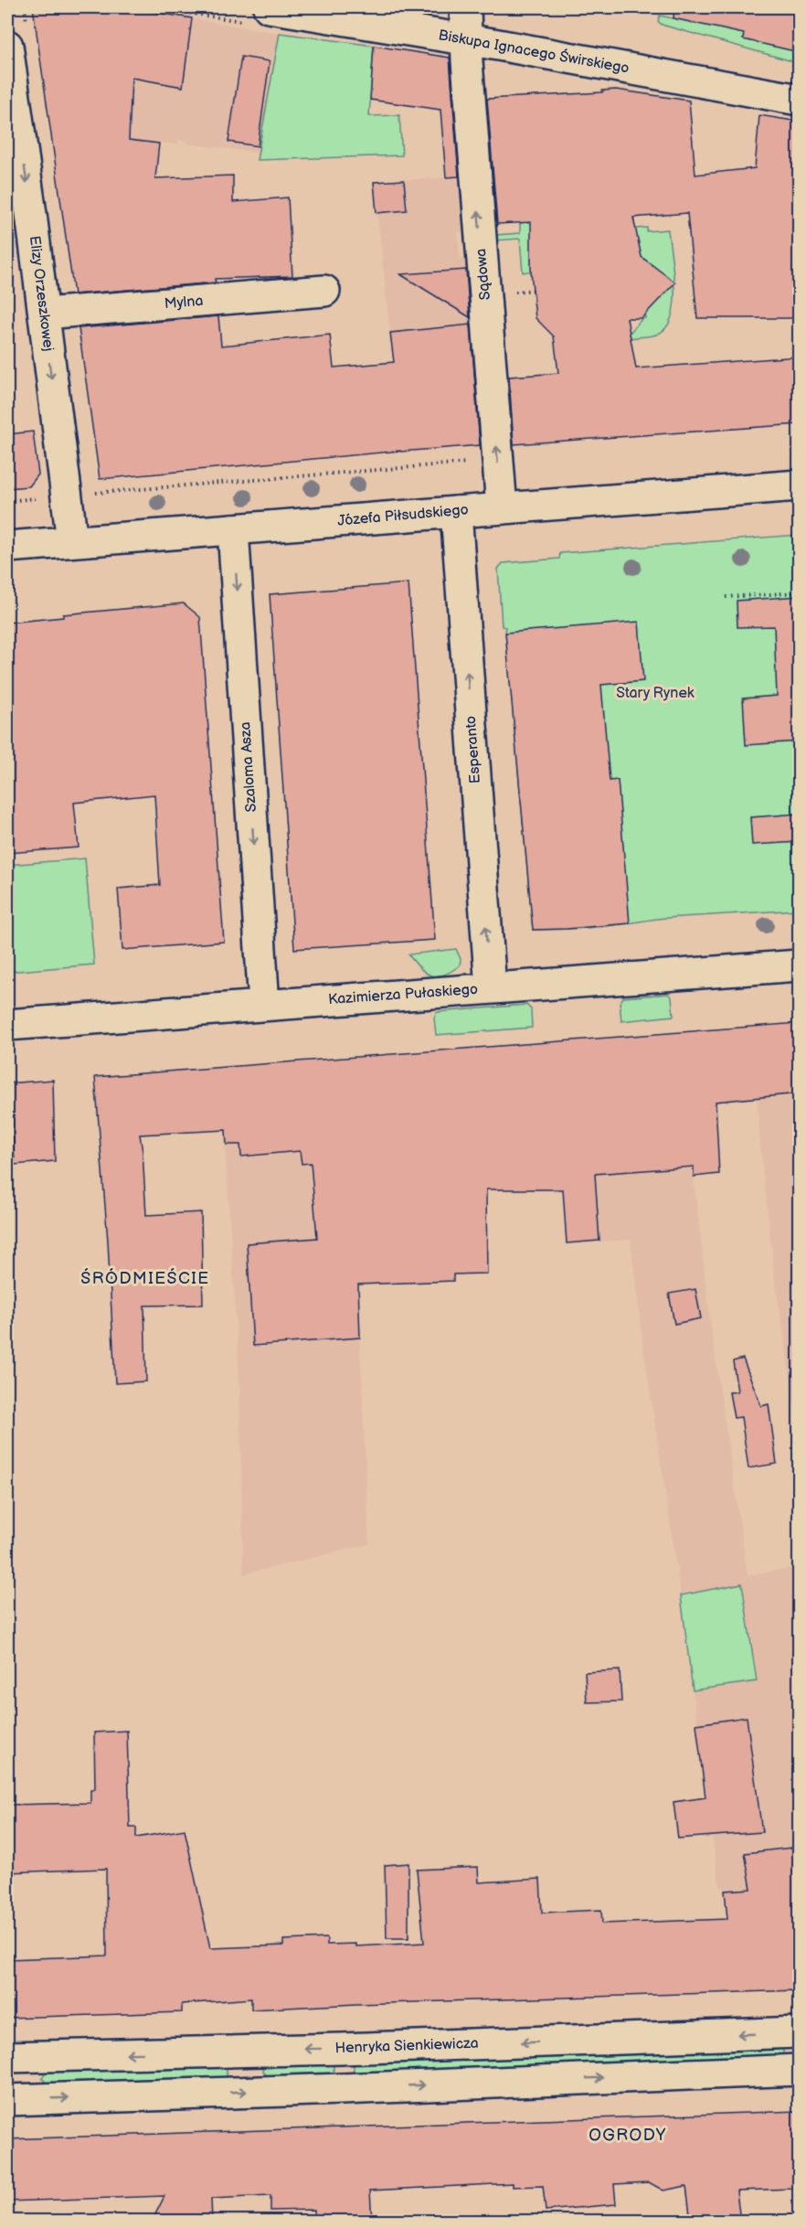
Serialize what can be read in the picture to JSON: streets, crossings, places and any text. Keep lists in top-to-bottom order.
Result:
{
  "streets": {
    "street": [
      "Biskupa Ignacego Świrskiego",
      "Sądowa",
      "Elizy Orzeszkowej",
      "Mylna",
      "Józefa Piłsudskiego",
      "Esperanto",
      "Szaloma Asza",
      "Kazimierza Pułaskiego",
      "Henryka Sienkiewicza"
    ]
  },
  "crossings": [
    ["Biskupa Ignacego Świrskiego", "Sądowa"],
    ["Sądowa", "Józefa Piłsudskiego"],
    ["Elizy Orzeszkowej", "Mylna"],
    ["Elizy Orzeszkowej", "Józefa Piłsudskiego"],
    ["Józefa Piłsudskiego", "Esperanto"],
    ["Józefa Piłsudskiego", "Szaloma Asza"],
    ["Esperanto", "Kazimierza Pułaskiego"],
    ["Szaloma Asza", "Kazimierza Pułaskiego"]
  ],
  "one_way": [
    "Sądowa",
    "Elizy Orzeszkowej",
    "Esperanto",
    "Szaloma Asza"
  ],
  "districts": ["ŚRÓDMIEŚCIE", "OGRODY"],
  "parks": ["Stary Rynek"]
}
